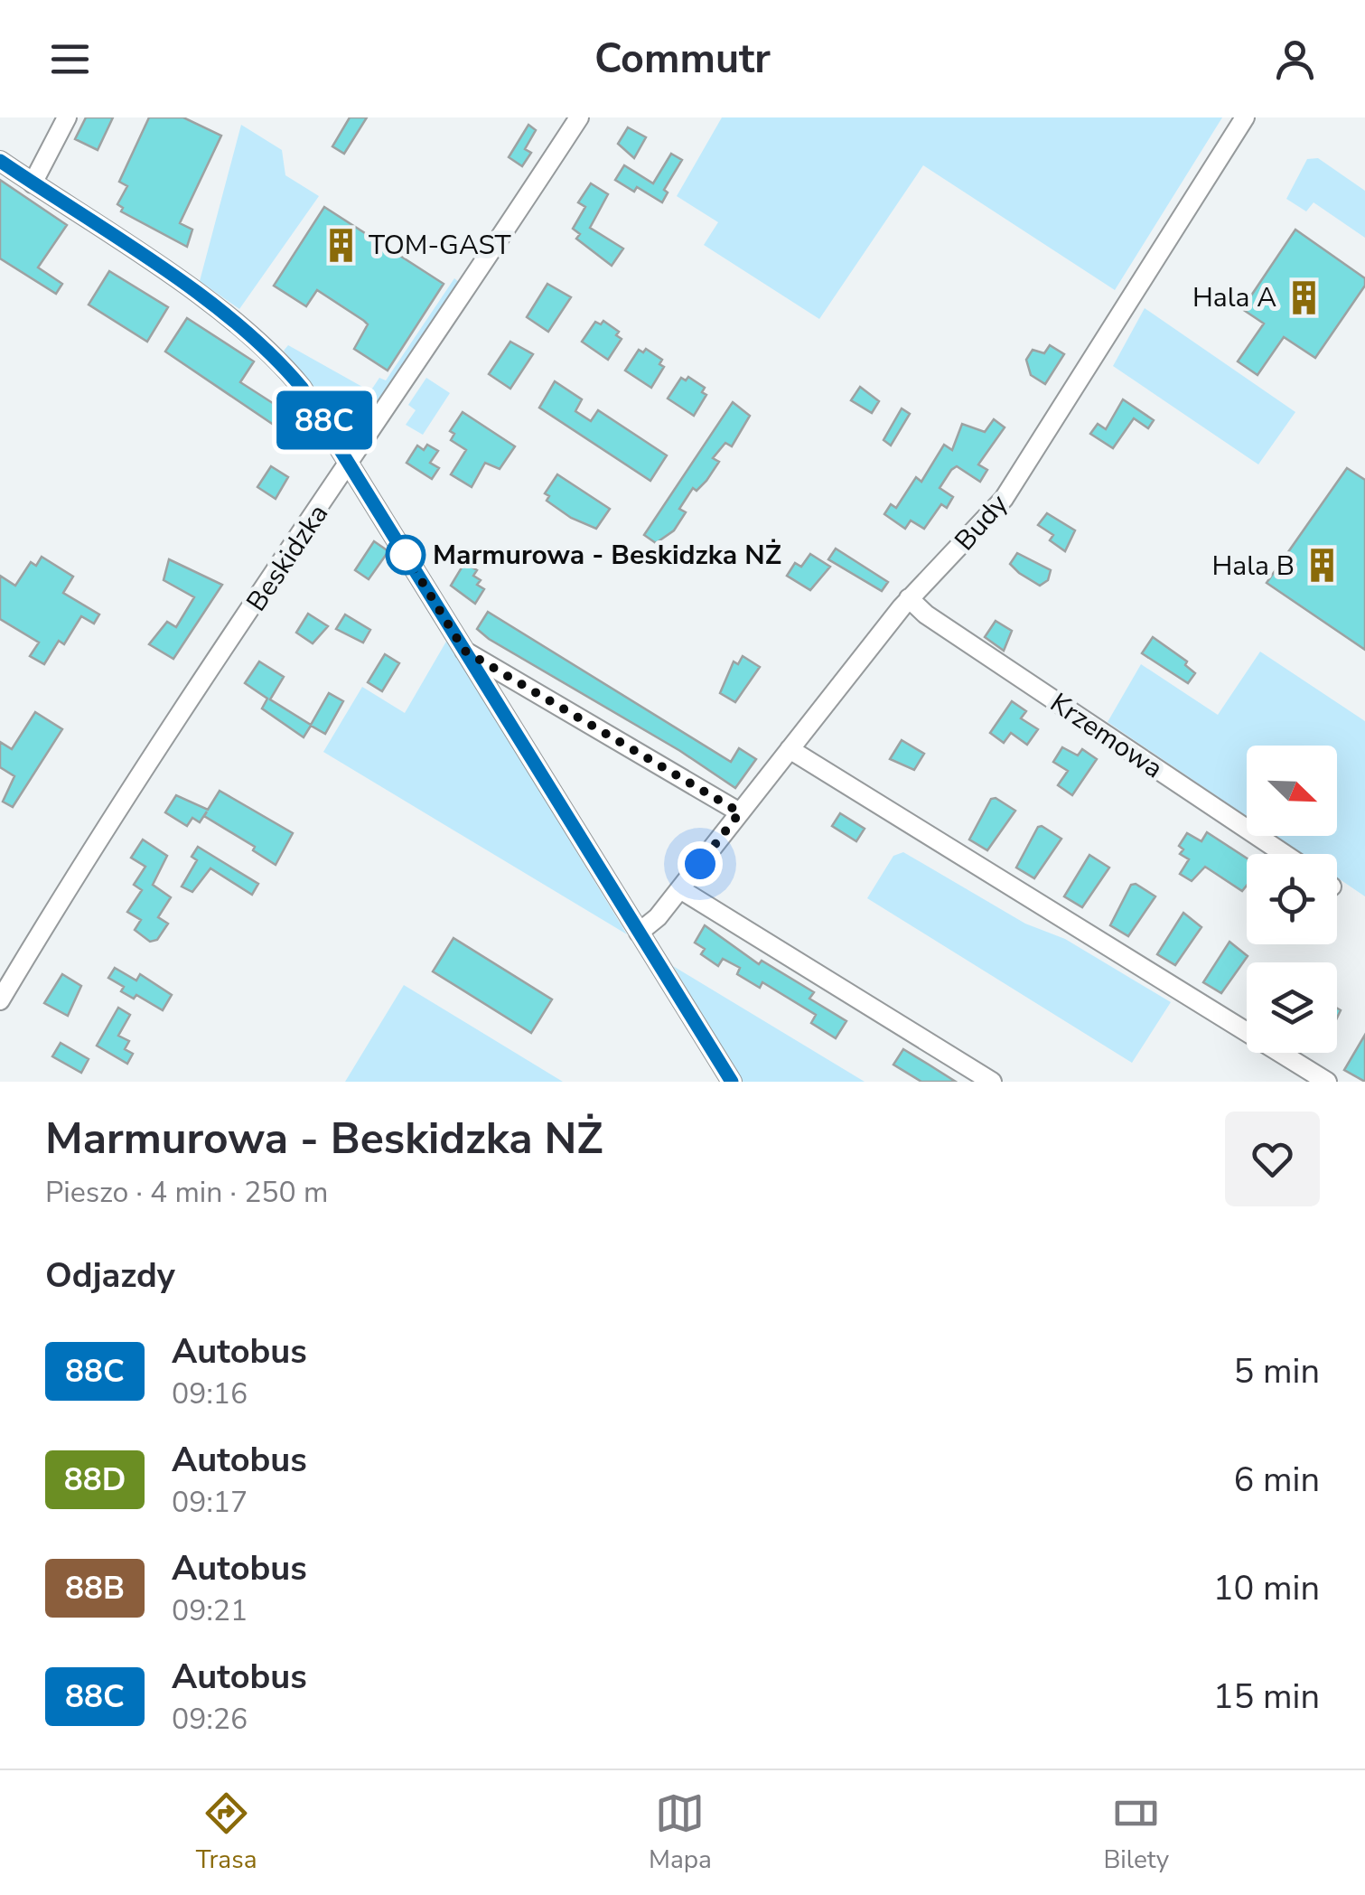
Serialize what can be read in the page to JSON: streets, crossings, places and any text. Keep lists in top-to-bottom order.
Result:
{
  "streets": {
    "street": ["Budy", "Beskidzka", "Krzemowa"]
  },
  "crossings": [
    ["Budy", "Krzemowa"]
  ],
  "places": {
    "building": ["TOM-GAST", "Hala A", "Hala B"],
    "other": ["Marmurowa - Beskidzka NŻ"]
  },
  "lines": ["bus line 88C"],
  "north": "bottom right",
  "page": {
    "header": "Commutr",
    "on_map": "88C",
    "heading": [
      ["Marmurowa - Beskidzka NŻ", "Pieszo · 4 min · 250 m"],
      "Odjazdy"
    ],
    "list": [
      {
        "mark": "88C",
        "name": "Autobus",
        "note": "09:16",
        "value": "5 min"
      },
      {
        "mark": "88D",
        "name": "Autobus",
        "note": "09:17",
        "value": "6 min"
      },
      {
        "mark": "88B",
        "name": "Autobus",
        "note": "09:21",
        "value": "10 min"
      },
      {
        "mark": "88C",
        "name": "Autobus",
        "note": "09:26",
        "value": "15 min"
      }
    ],
    "tabs": ["Trasa", "Mapa", "Bilety"]
  }
}
